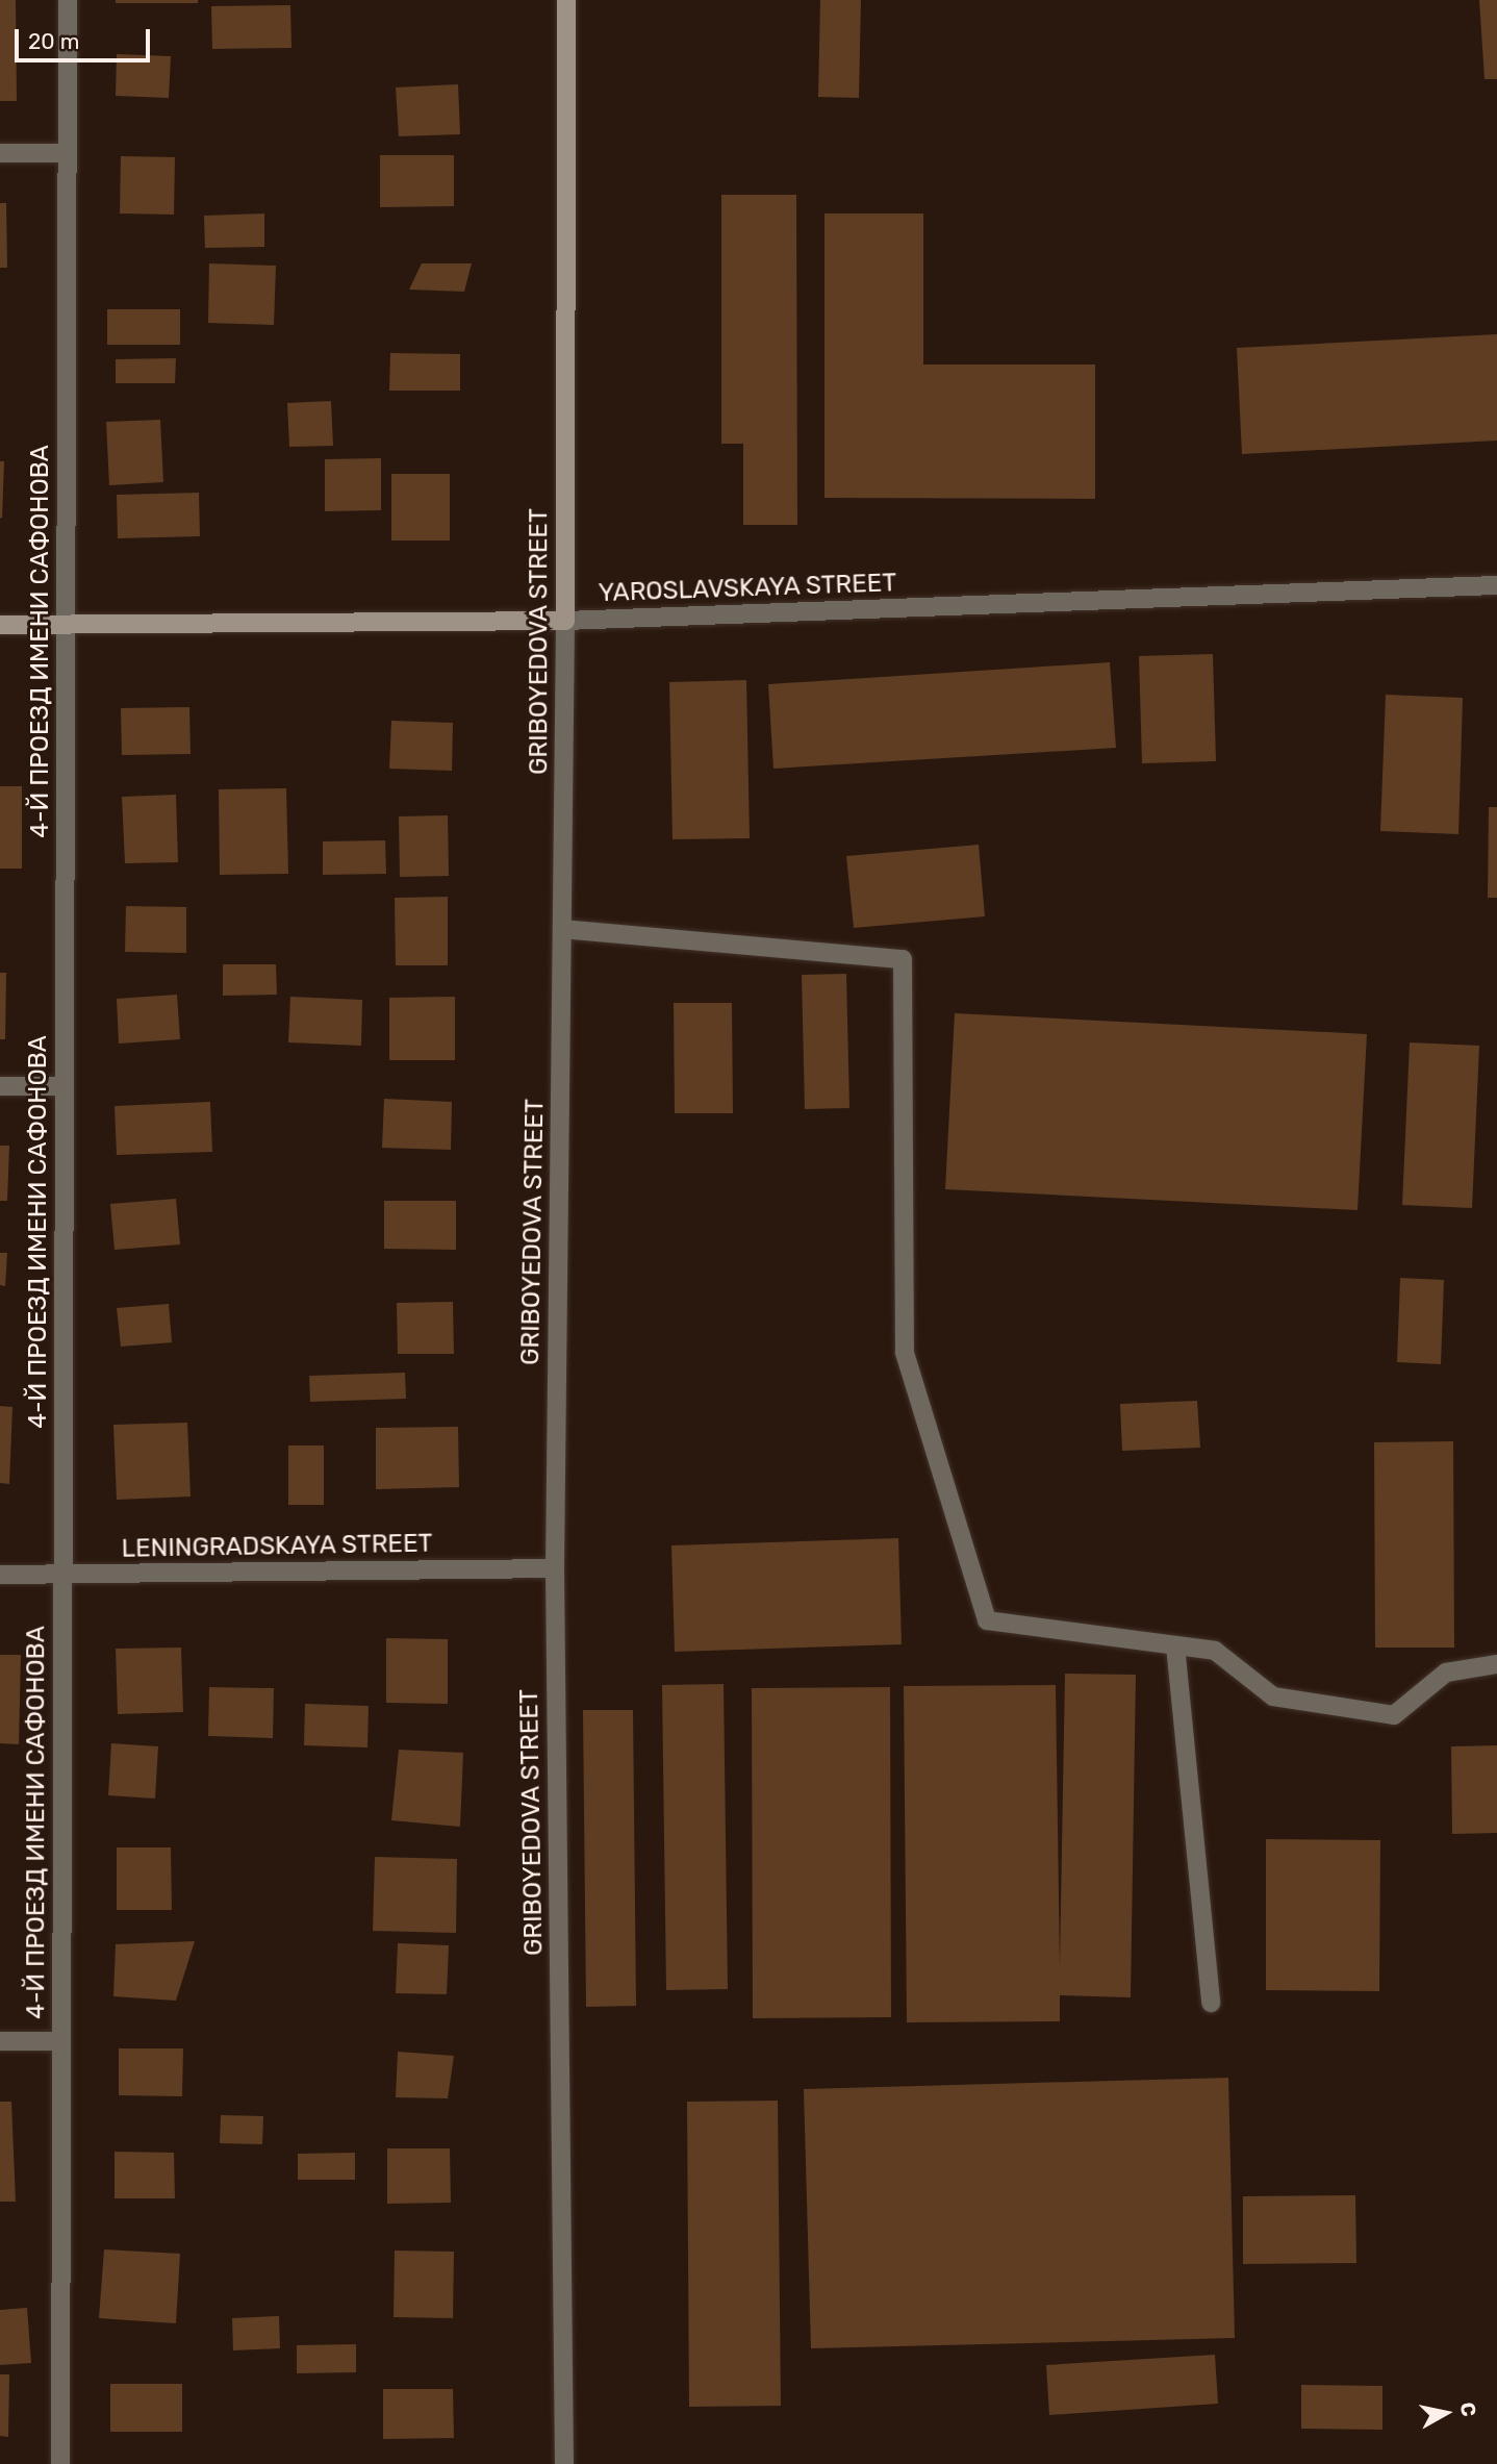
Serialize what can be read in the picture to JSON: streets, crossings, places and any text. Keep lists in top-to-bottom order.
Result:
{
  "streets": {
    "street": [
      "YAROSLAVSKAYA STREET",
      "4-Й ПРОЕЗД ИМЕНИ САФОНОВА",
      "GRIBOYEDOVA STREET",
      "LENINGRADSKAYA STREET"
    ]
  },
  "crossings": [
    ["YAROSLAVSKAYA STREET", "4-Й ПРОЕЗД ИМЕНИ САФОНОВА"],
    ["YAROSLAVSKAYA STREET", "GRIBOYEDOVA STREET"],
    ["4-Й ПРОЕЗД ИМЕНИ САФОНОВА", "LENINGRADSKAYA STREET"],
    ["GRIBOYEDOVA STREET", "LENINGRADSKAYA STREET"]
  ],
  "scale_bar": "20 m",
  "north": "right"
}
